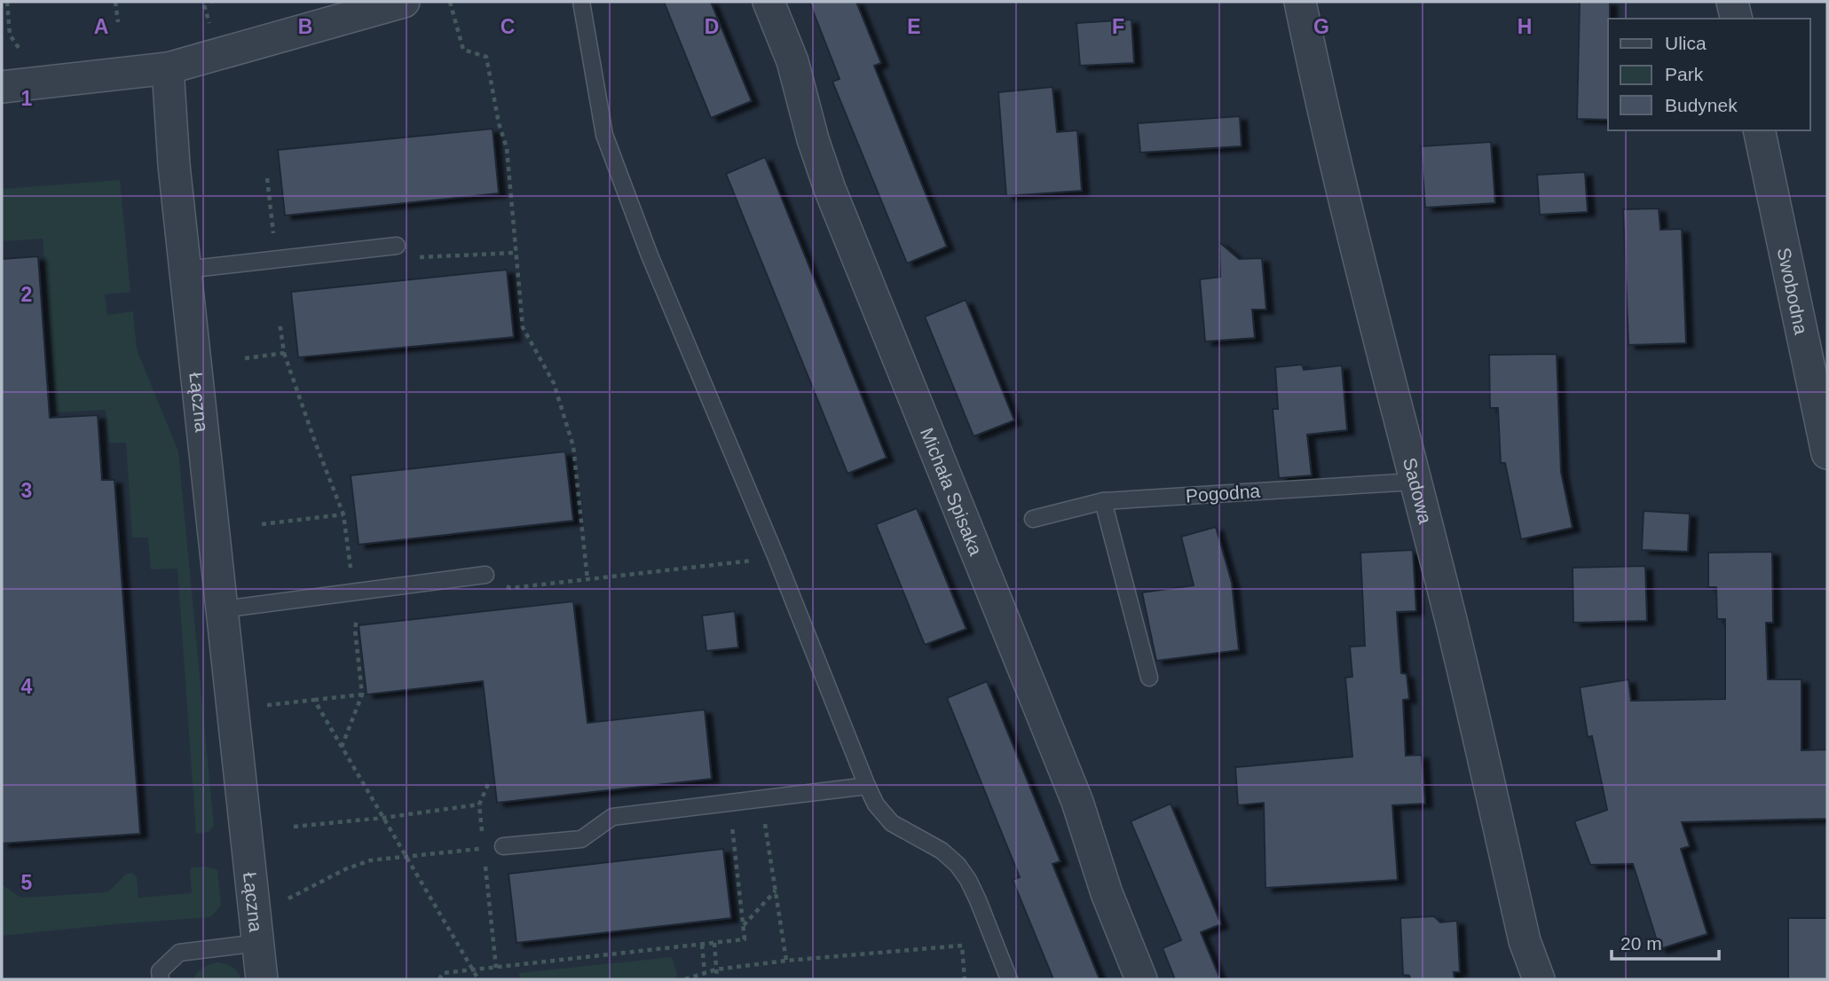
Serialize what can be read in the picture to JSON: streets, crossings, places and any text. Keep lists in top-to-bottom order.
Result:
{
  "streets": {
    "street": [
      "Swobodna",
      "Łączna",
      "Michała Spisaka",
      "Sadowa"
    ],
    "lane": ["Pogodna"]
  },
  "crossings": [
    ["Sadowa", "Pogodna"]
  ],
  "legend": ["Ulica", "Park", "Budynek"],
  "scale_bar": "20 m",
  "grid": {
    "columns": [
      "A",
      "B",
      "C",
      "D",
      "E",
      "F",
      "G",
      "H"
    ],
    "rows": [
      "1",
      "2",
      "3",
      "4",
      "5"
    ]
  }
}
